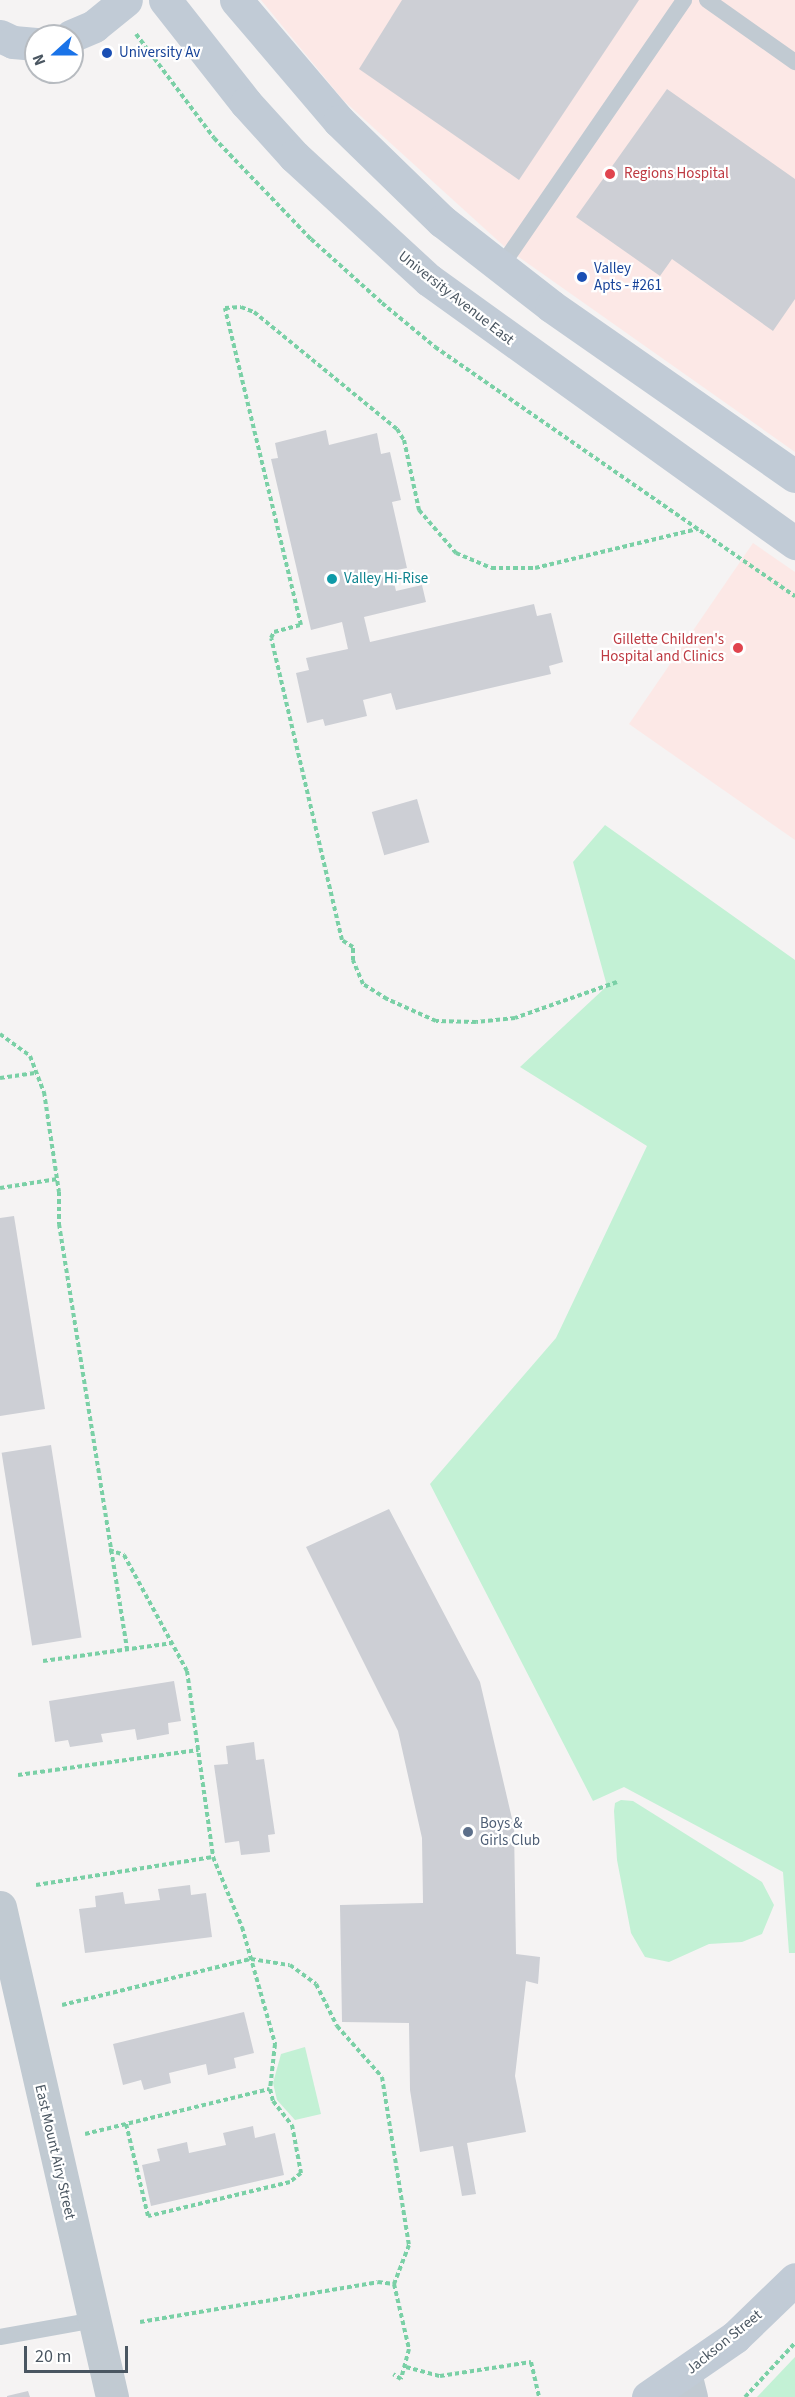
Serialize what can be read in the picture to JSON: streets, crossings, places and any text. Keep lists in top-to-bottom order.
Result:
{
  "streets": {
    "main road": ["University Avenue East", "Jackson Street"],
    "street": ["East Mount Airy Street"]
  },
  "places": [
    "University Av",
    "Regions Hospital",
    "Valley Apts - #261",
    "Valley Hi-Rise",
    "Gillette Children's Hospital and Clinics",
    "Boys & Girls Club"
  ],
  "scale_bar": "20 m",
  "north": "left"
}
